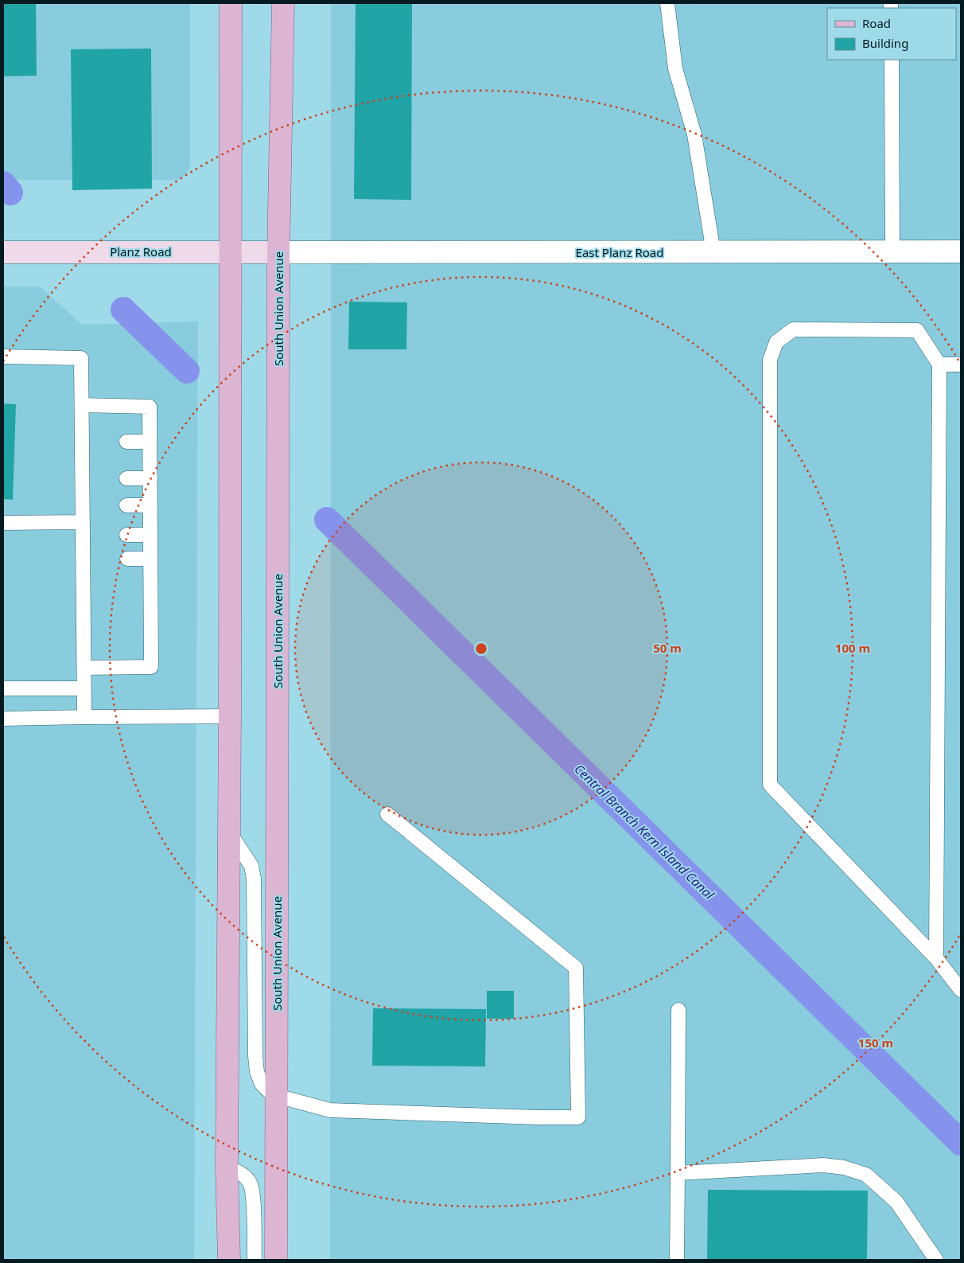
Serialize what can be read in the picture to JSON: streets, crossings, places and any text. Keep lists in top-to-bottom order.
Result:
{
  "streets": {
    "main road": ["South Union Avenue"],
    "street": ["Planz Road", "East Planz Road"]
  },
  "crossings": [
    ["Planz Road", "East Planz Road"],
    ["Planz Road", "South Union Avenue"],
    ["East Planz Road", "South Union Avenue"]
  ],
  "water": ["Central Branch Kern Island Canal"],
  "legend": ["Road", "Building"],
  "rings": ["50 m", "100 m", "150 m"]
}
